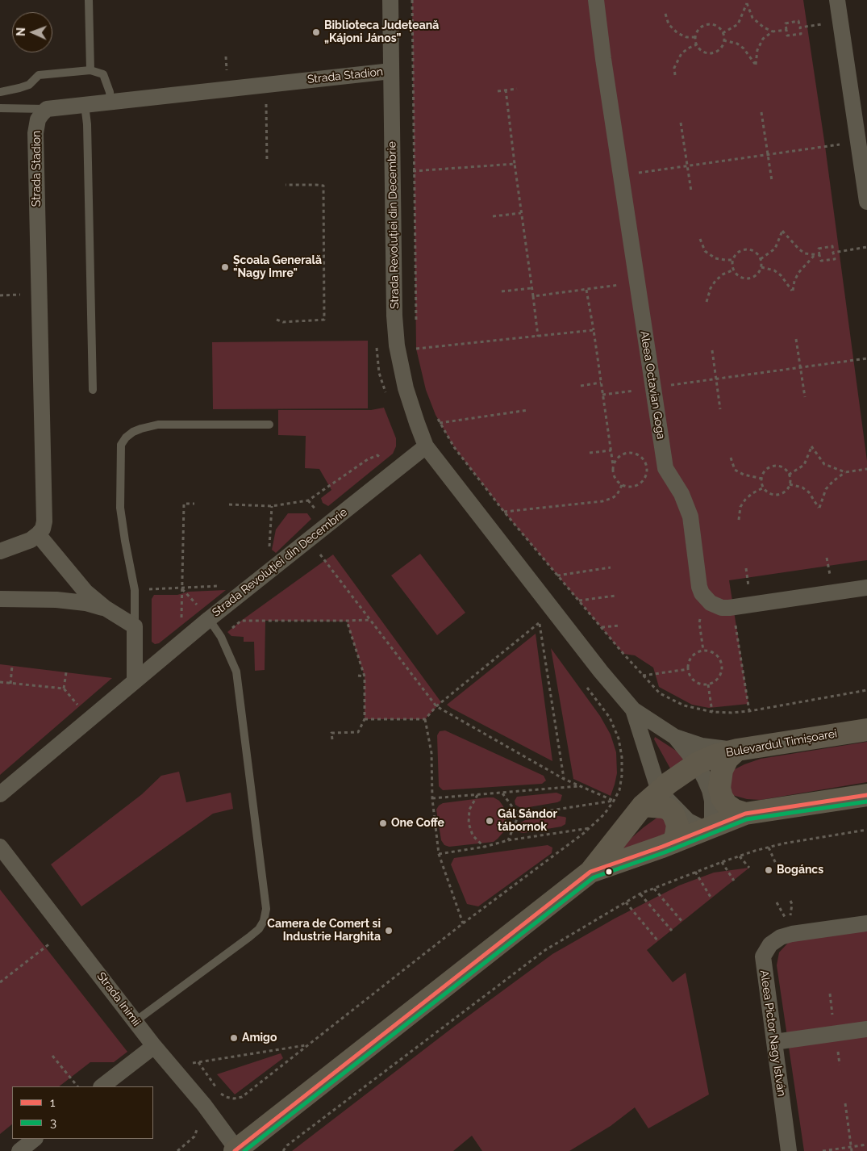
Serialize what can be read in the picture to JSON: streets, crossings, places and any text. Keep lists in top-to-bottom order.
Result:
{
  "streets": {
    "street": [
      "Strada Stadion",
      "Strada Revoluției din Decembrie",
      "Aleea Octavian Goga",
      "Bulevardul Timișoarei",
      "Strada Inimii",
      "Aleea Pictor Nagy István"
    ]
  },
  "crossings": [
    ["Strada Stadion", "Strada Revoluției din Decembrie"],
    ["Strada Revoluției din Decembrie", "Bulevardul Timișoarei"],
    ["Bulevardul Timișoarei", "Strada Inimii"]
  ],
  "places": [
    "Biblioteca Județeană „Kájoni János”",
    "Școala Generală \"Nagy Imre\"",
    "Gál Sándor tábornok",
    "One Coffe",
    "Bogáncs",
    "Camera de Comert si Industrie Harghita",
    "Amigo"
  ],
  "lines": ["transit line 1", "transit line 3"],
  "legend": ["1", "3"],
  "north": "left"
}
